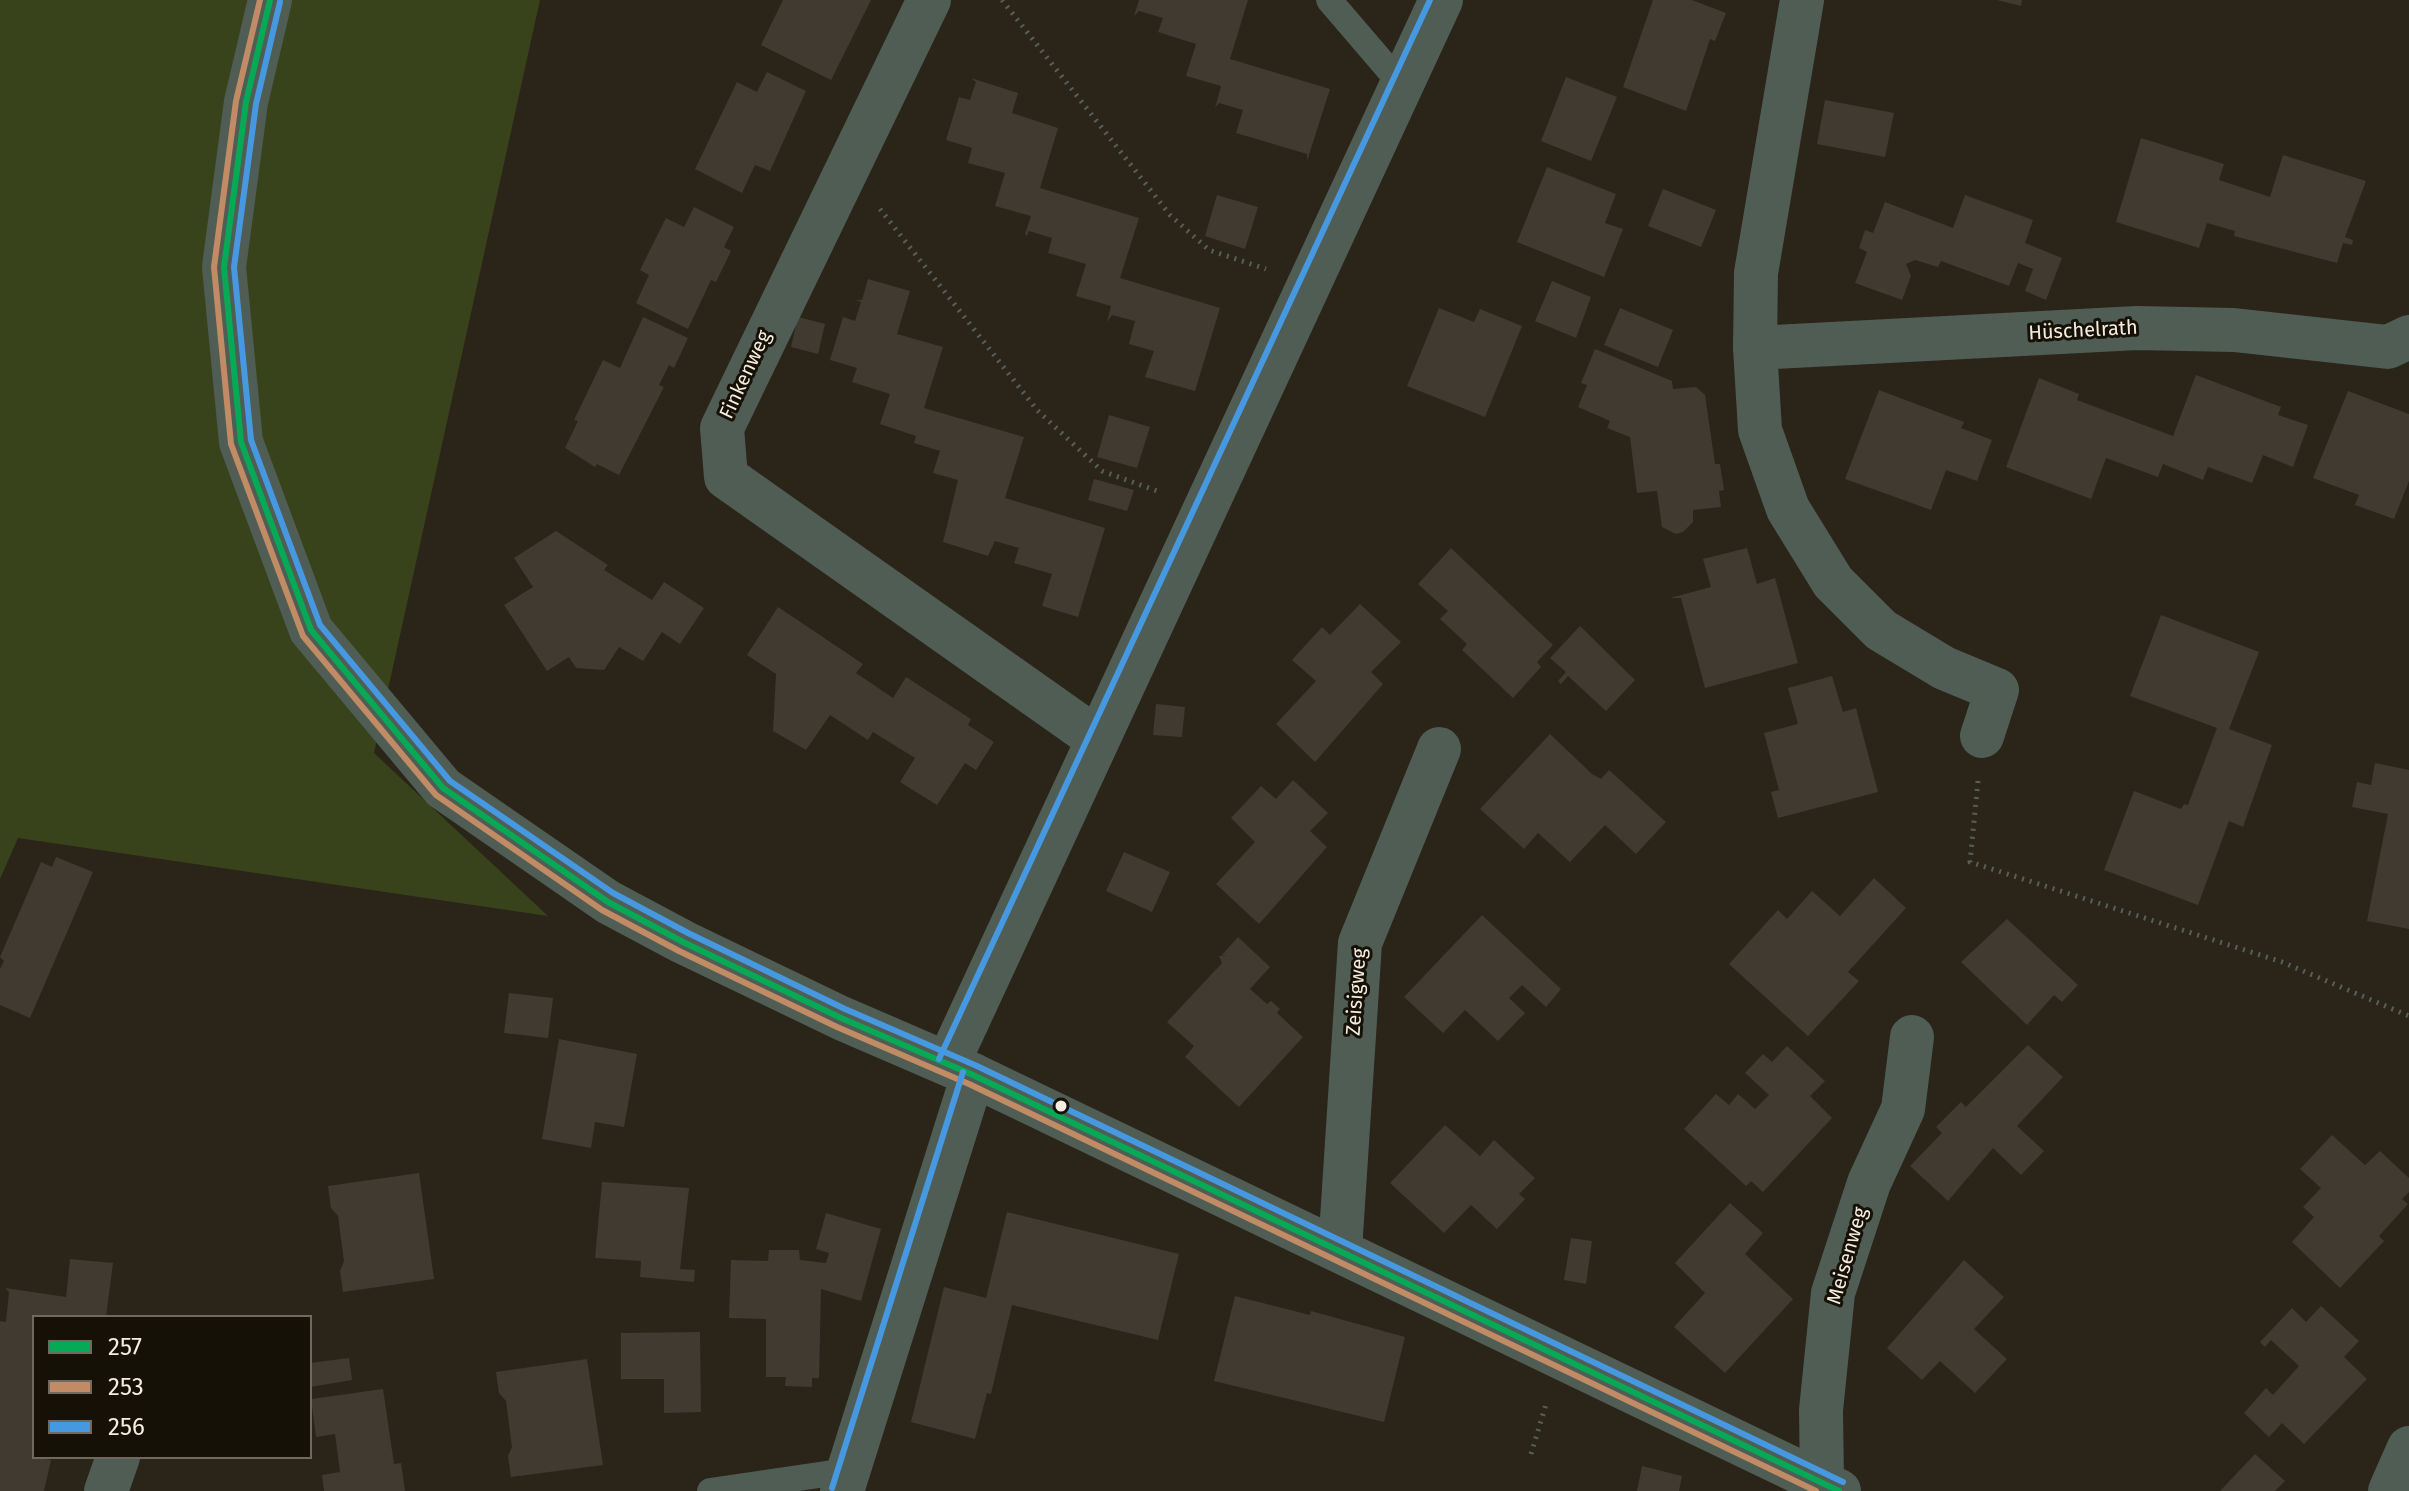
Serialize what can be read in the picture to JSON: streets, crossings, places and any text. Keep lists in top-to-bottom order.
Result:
{
  "streets": {
    "street": [
      "Hüschelrath",
      "Finkenweg",
      "Zeisigweg",
      "Meisenweg"
    ]
  },
  "lines": ["transit line 257", "transit line 253", "transit line 256"],
  "legend": ["257", "253", "256"]
}
